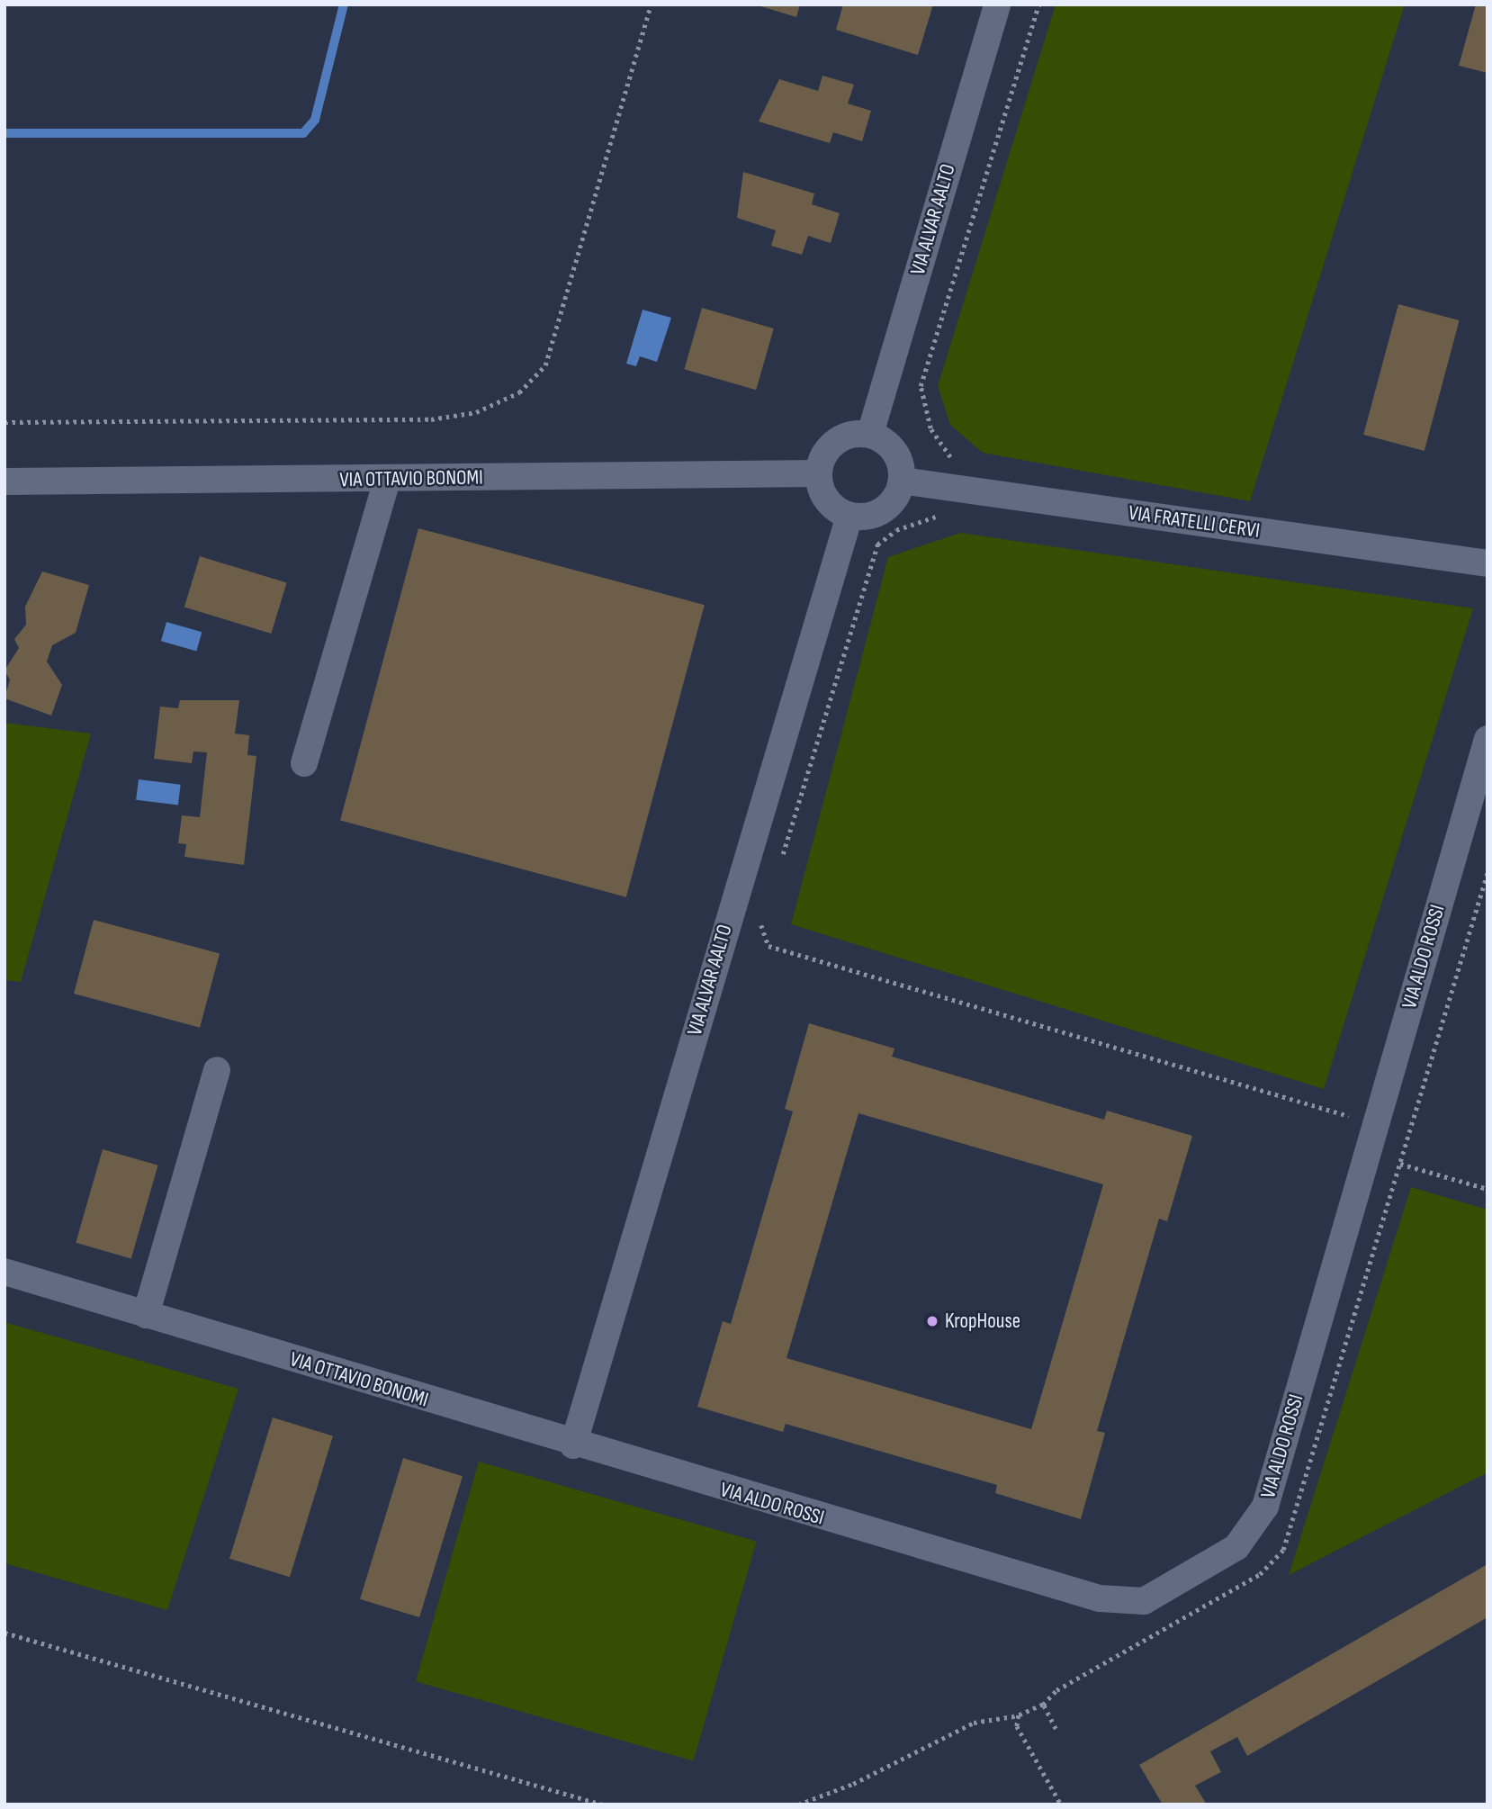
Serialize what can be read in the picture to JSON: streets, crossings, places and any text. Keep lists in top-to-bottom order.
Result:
{
  "streets": {
    "street": [
      "VIA ALVAR AALTO",
      "VIA OTTAVIO BONOMI",
      "VIA FRATELLI CERVI",
      "VIA ALDO ROSSI"
    ]
  },
  "crossings": [
    ["VIA ALVAR AALTO", "VIA OTTAVIO BONOMI"],
    ["VIA ALVAR AALTO", "VIA FRATELLI CERVI"],
    ["VIA ALVAR AALTO", "VIA ALDO ROSSI"],
    ["VIA OTTAVIO BONOMI", "VIA FRATELLI CERVI"],
    ["VIA OTTAVIO BONOMI", "VIA ALDO ROSSI"]
  ],
  "places": ["KropHouse"]
}
